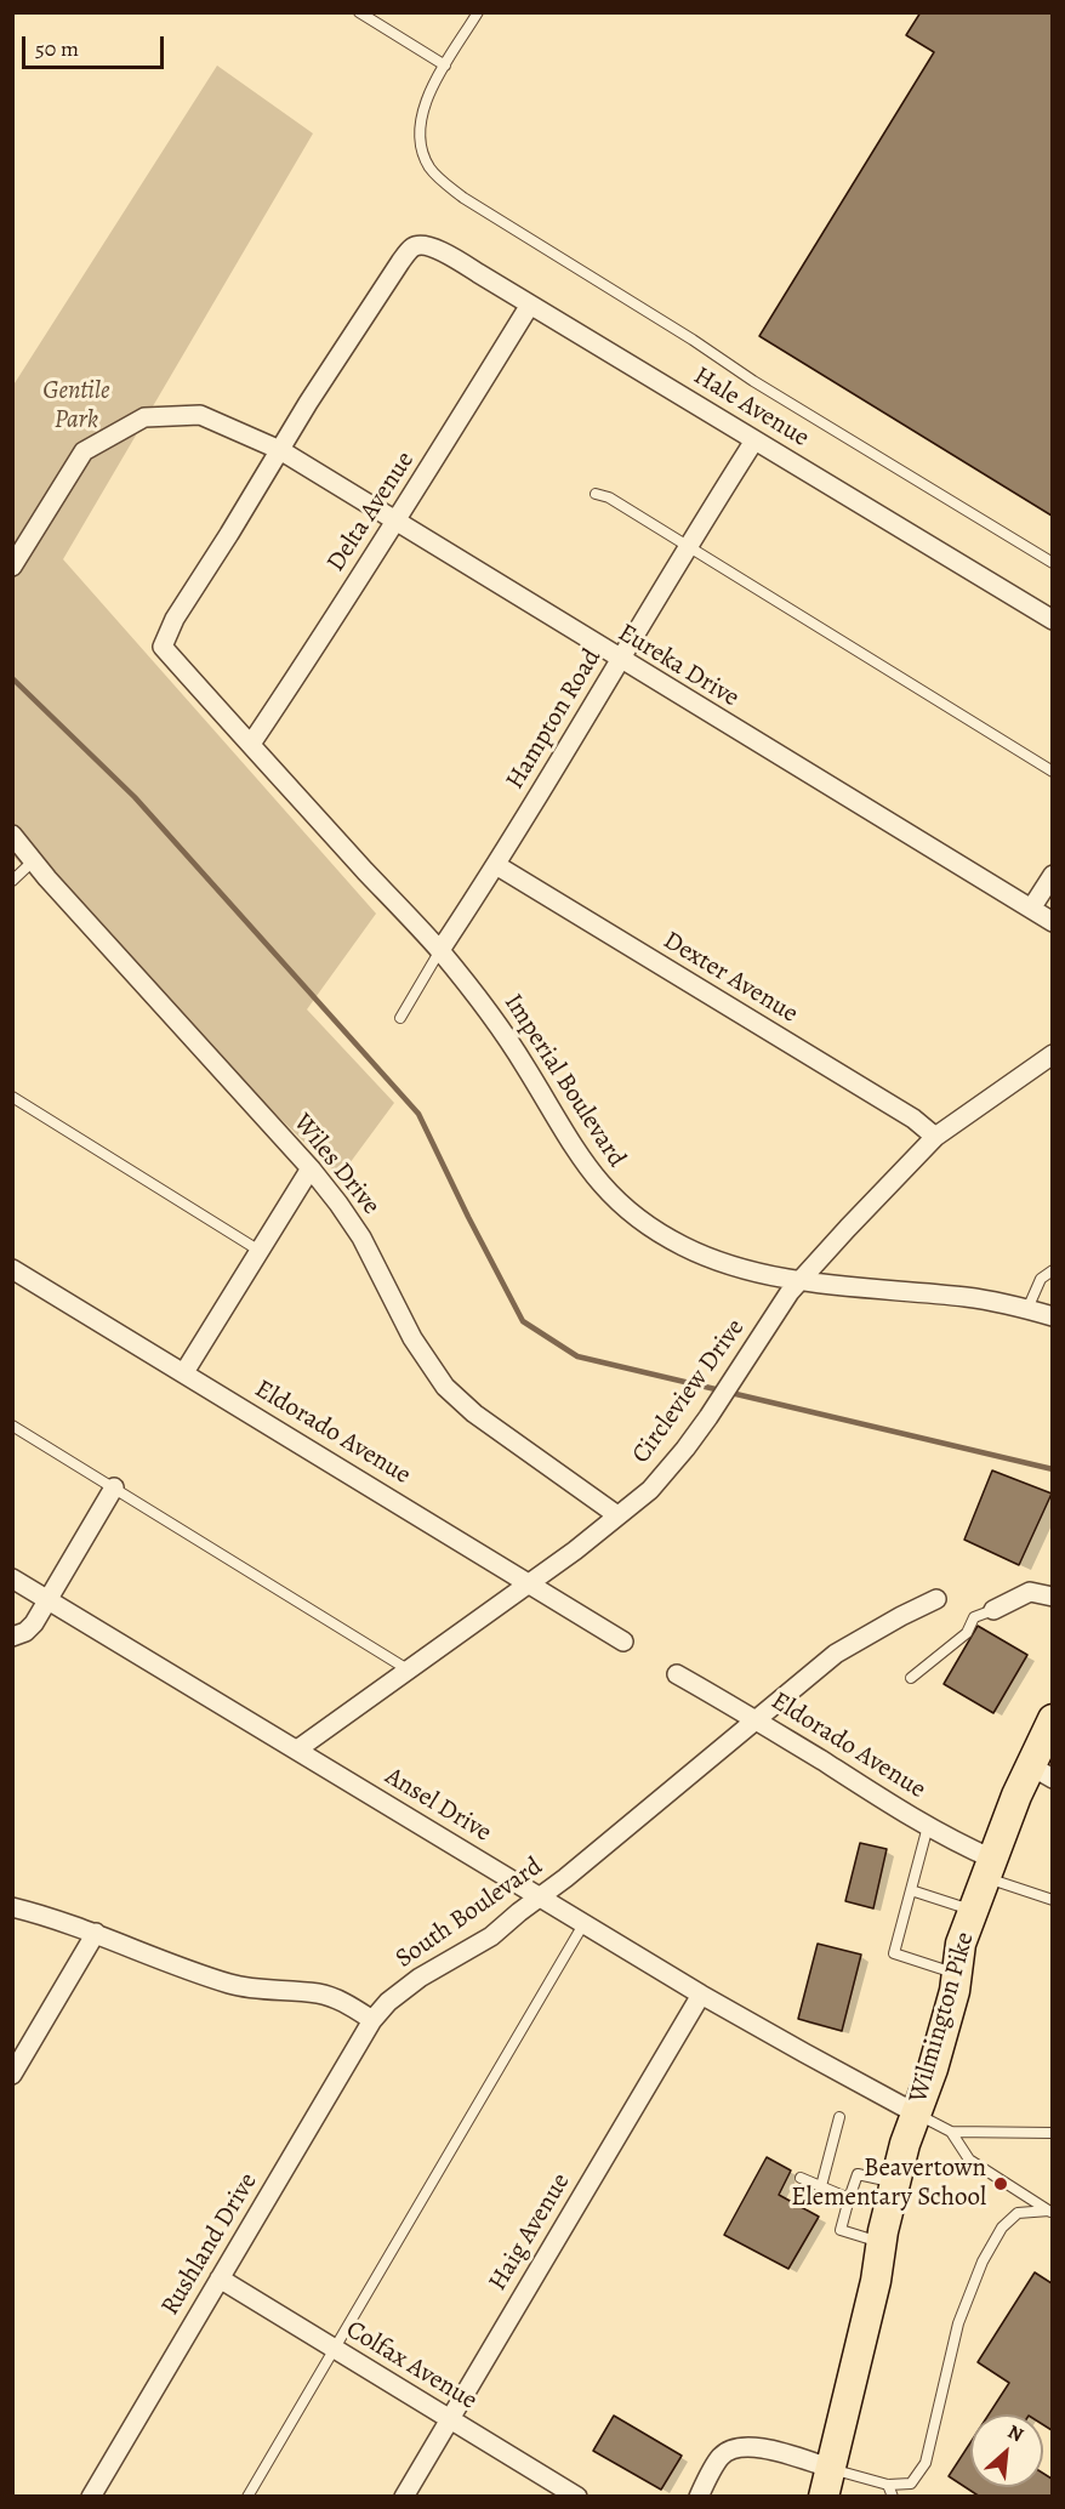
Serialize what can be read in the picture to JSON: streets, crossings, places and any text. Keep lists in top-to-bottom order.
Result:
{
  "streets": {
    "main road": ["Wilmington Pike"],
    "street": [
      "Hale Avenue",
      "Delta Avenue",
      "Eureka Drive",
      "Hampton Road",
      "Dexter Avenue",
      "Imperial Boulevard",
      "Wiles Drive",
      "Circleview Drive",
      "Eldorado Avenue",
      "Ansel Drive",
      "South Boulevard",
      "Haig Avenue",
      "Rushland Drive",
      "Colfax Avenue"
    ]
  },
  "crossings": [
    ["Hale Avenue", "Delta Avenue"],
    ["Hale Avenue", "Eureka Drive"],
    ["Hale Avenue", "Hampton Road"],
    ["Hale Avenue", "Imperial Boulevard"],
    ["Delta Avenue", "Eureka Drive"],
    ["Delta Avenue", "Imperial Boulevard"],
    ["Eureka Drive", "Hampton Road"],
    ["Eureka Drive", "Imperial Boulevard"],
    ["Hampton Road", "Dexter Avenue"],
    ["Hampton Road", "Imperial Boulevard"],
    ["Dexter Avenue", "Circleview Drive"],
    ["Imperial Boulevard", "Circleview Drive"],
    ["Wiles Drive", "Circleview Drive"],
    ["Circleview Drive", "Eldorado Avenue"],
    ["Circleview Drive", "Ansel Drive"],
    ["Eldorado Avenue", "South Boulevard"],
    ["Eldorado Avenue", "Wilmington Pike"],
    ["Ansel Drive", "South Boulevard"],
    ["Ansel Drive", "Wilmington Pike"],
    ["Ansel Drive", "Haig Avenue"],
    ["South Boulevard", "Rushland Drive"],
    ["Haig Avenue", "Colfax Avenue"],
    ["Rushland Drive", "Colfax Avenue"]
  ],
  "parks": ["Gentile Park"],
  "places": ["Beavertown Elementary School"],
  "scale_bar": "50 m",
  "north": "top right"
}
